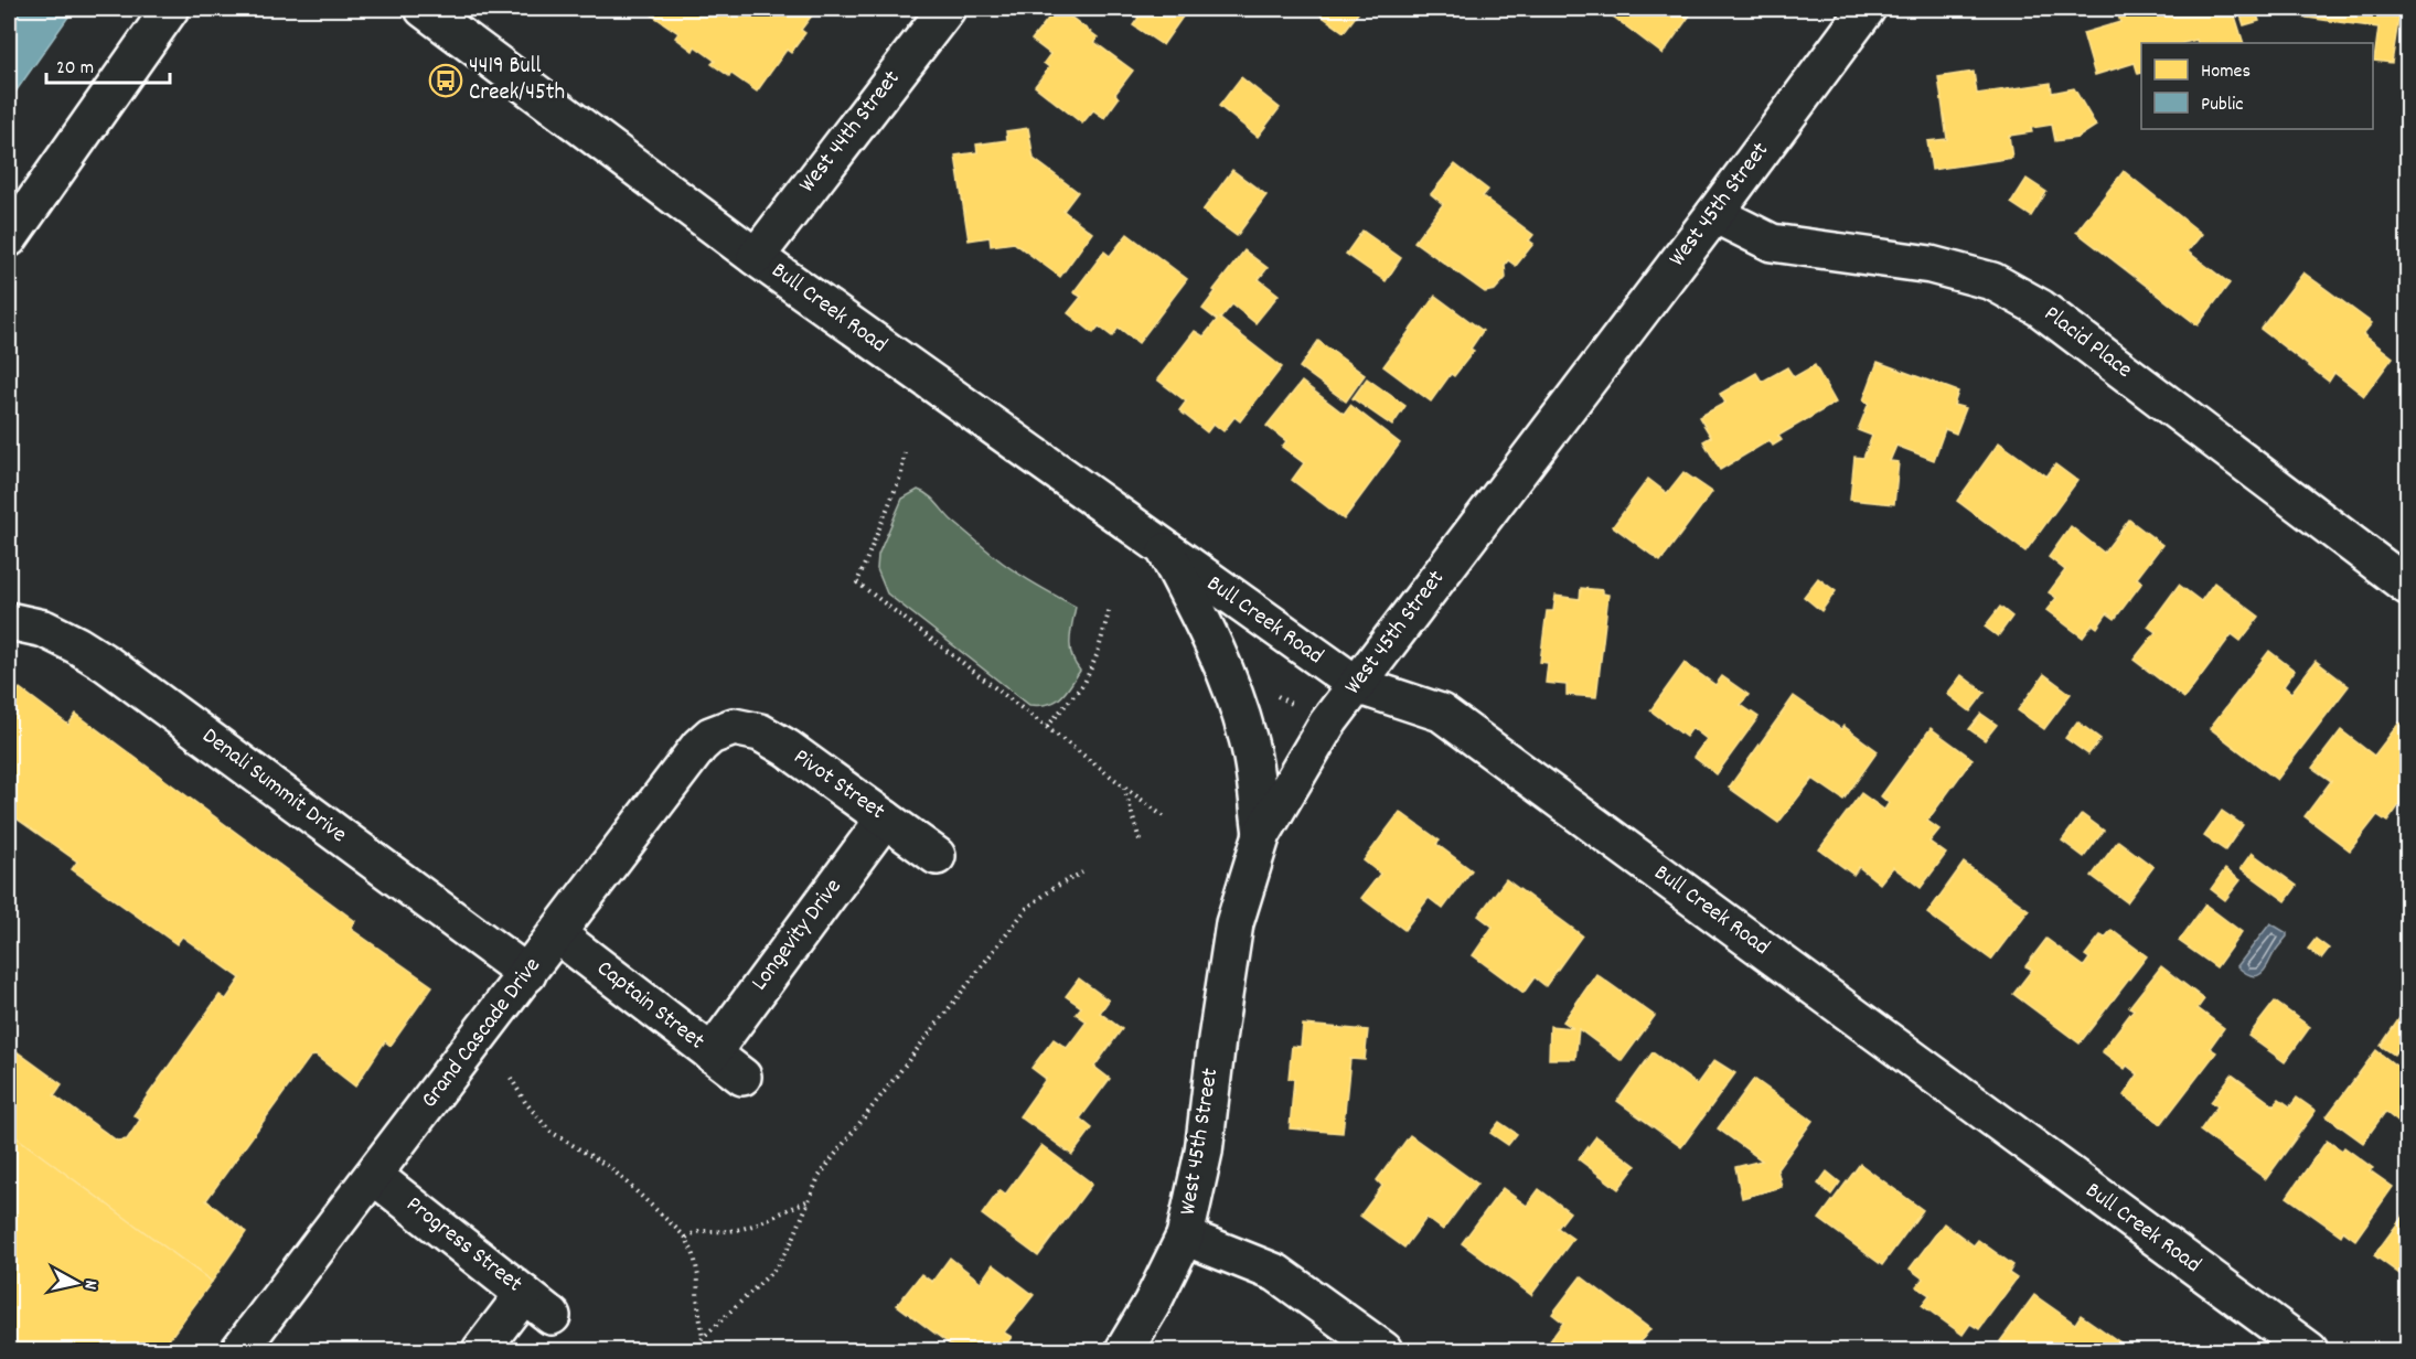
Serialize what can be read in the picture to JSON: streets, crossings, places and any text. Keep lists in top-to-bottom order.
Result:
{
  "streets": {
    "street": [
      "West 44th Street",
      "West 45th Street",
      "Bull Creek Road",
      "Placid Place",
      "Pivot Street",
      "Denali Summit Drive",
      "Longevity Drive",
      "Captain Street",
      "Grand Cascade Drive",
      "Progress Street"
    ]
  },
  "crossings": [
    ["West 44th Street", "Bull Creek Road"],
    ["West 45th Street", "Bull Creek Road"],
    ["West 45th Street", "Placid Place"],
    ["Pivot Street", "Longevity Drive"],
    ["Pivot Street", "Grand Cascade Drive"],
    ["Denali Summit Drive", "Grand Cascade Drive"],
    ["Longevity Drive", "Captain Street"],
    ["Captain Street", "Grand Cascade Drive"],
    ["Grand Cascade Drive", "Progress Street"]
  ],
  "places": {
    "bus stop": ["4419 Bull Creek/45th"]
  },
  "legend": ["Homes", "Public"],
  "scale_bar": "20 m",
  "north": "right"
}
